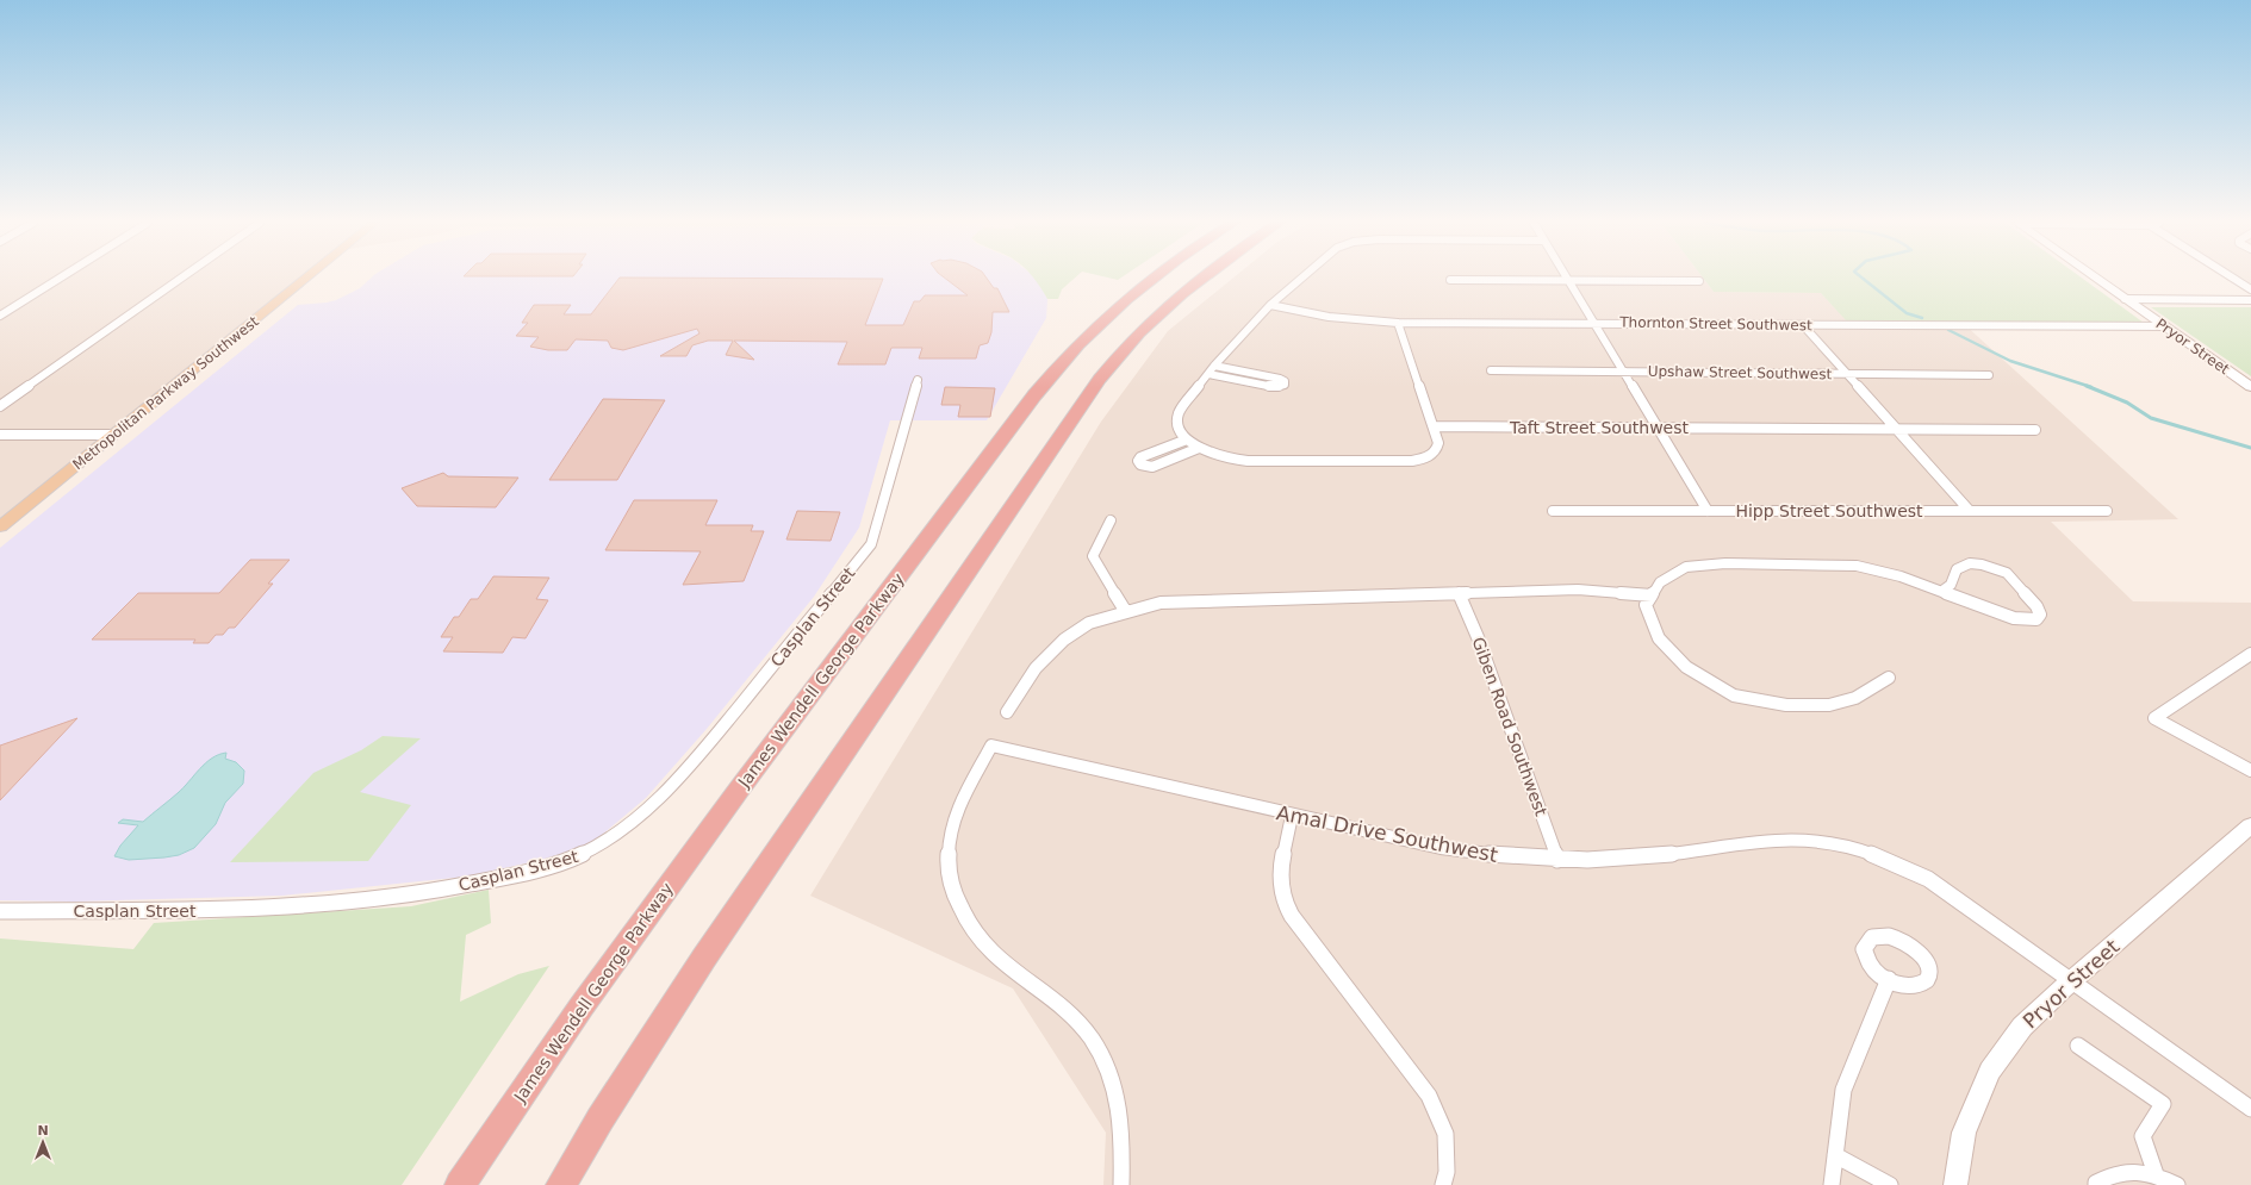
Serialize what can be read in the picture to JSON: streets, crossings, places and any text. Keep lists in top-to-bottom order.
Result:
{
  "streets": {
    "highway": ["James Wendell George Parkway"],
    "main road": ["Pryor Street", "Metropolitan Parkway Southwest"],
    "street": [
      "Thornton Street Southwest",
      "Upshaw Street Southwest",
      "Taft Street Southwest",
      "Hipp Street Southwest",
      "Casplan Street",
      "Giben Road Southwest",
      "Amal Drive Southwest"
    ]
  },
  "crossings": [
    ["Thornton Street Southwest", "Pryor Street"],
    ["Pryor Street", "Amal Drive Southwest"],
    ["Giben Road Southwest", "Amal Drive Southwest"]
  ],
  "north": "top"
}
